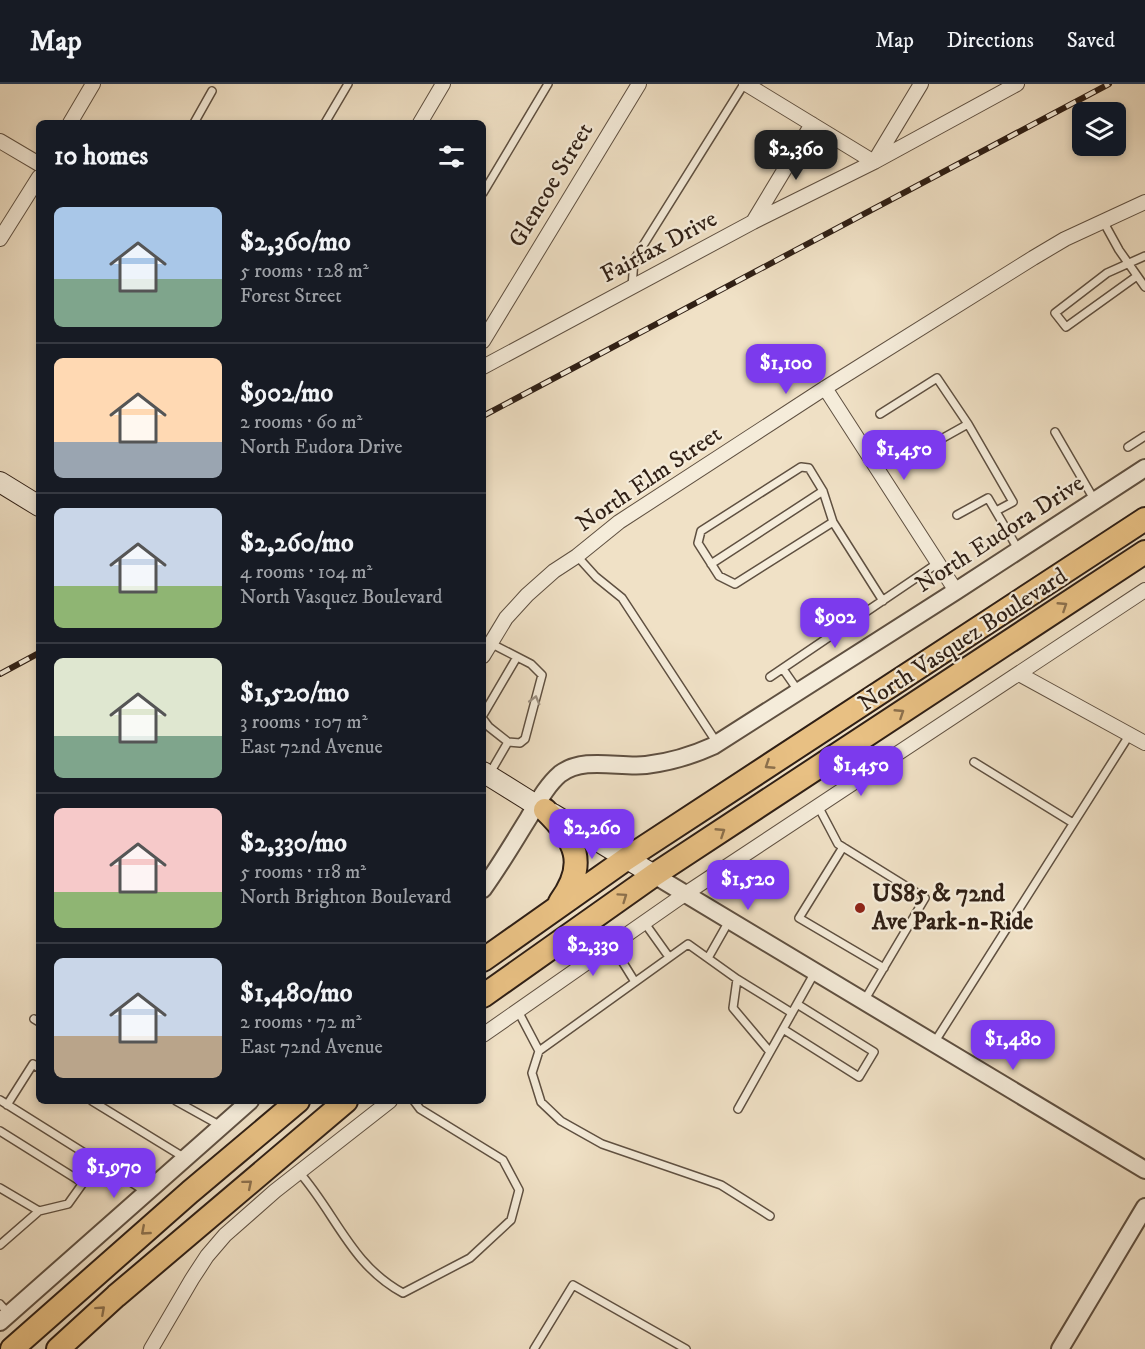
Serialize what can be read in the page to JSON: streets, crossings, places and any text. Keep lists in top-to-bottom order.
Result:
{
  "streets": {
    "highway": ["North Vasquez Boulevard"],
    "street": [
      "Glencoe Street",
      "Fairfax Drive",
      "North Elm Street",
      "North Eudora Drive"
    ]
  },
  "places": ["US85 & 72nd Ave Park-n-Ride"],
  "page": {
    "header": "Map",
    "nav": ["Map", "Directions", "Saved"],
    "heading": "10 homes",
    "price": [
      "$2,360",
      "$1,100",
      "$1,450",
      "$902",
      "$1,450",
      "$2,260",
      "$1,520",
      "$2,330",
      "$1,480",
      "$1,970"
    ],
    "list": [
      {
        "name": "$2,360/mo",
        "note": "5 rooms · 128 m² · Forest Street"
      },
      {
        "name": "$902/mo",
        "note": "2 rooms · 60 m² · North Eudora Drive"
      },
      {
        "name": "$2,260/mo",
        "note": "4 rooms · 104 m² · North Vasquez Boulevard"
      },
      {
        "name": "$1,520/mo",
        "note": "3 rooms · 107 m² · East 72nd Avenue"
      },
      {
        "name": "$2,330/mo",
        "note": "5 rooms · 118 m² · North Brighton Boulevard"
      },
      {
        "name": "$1,480/mo",
        "note": "2 rooms · 72 m² · East 72nd Avenue"
      }
    ]
  }
}
